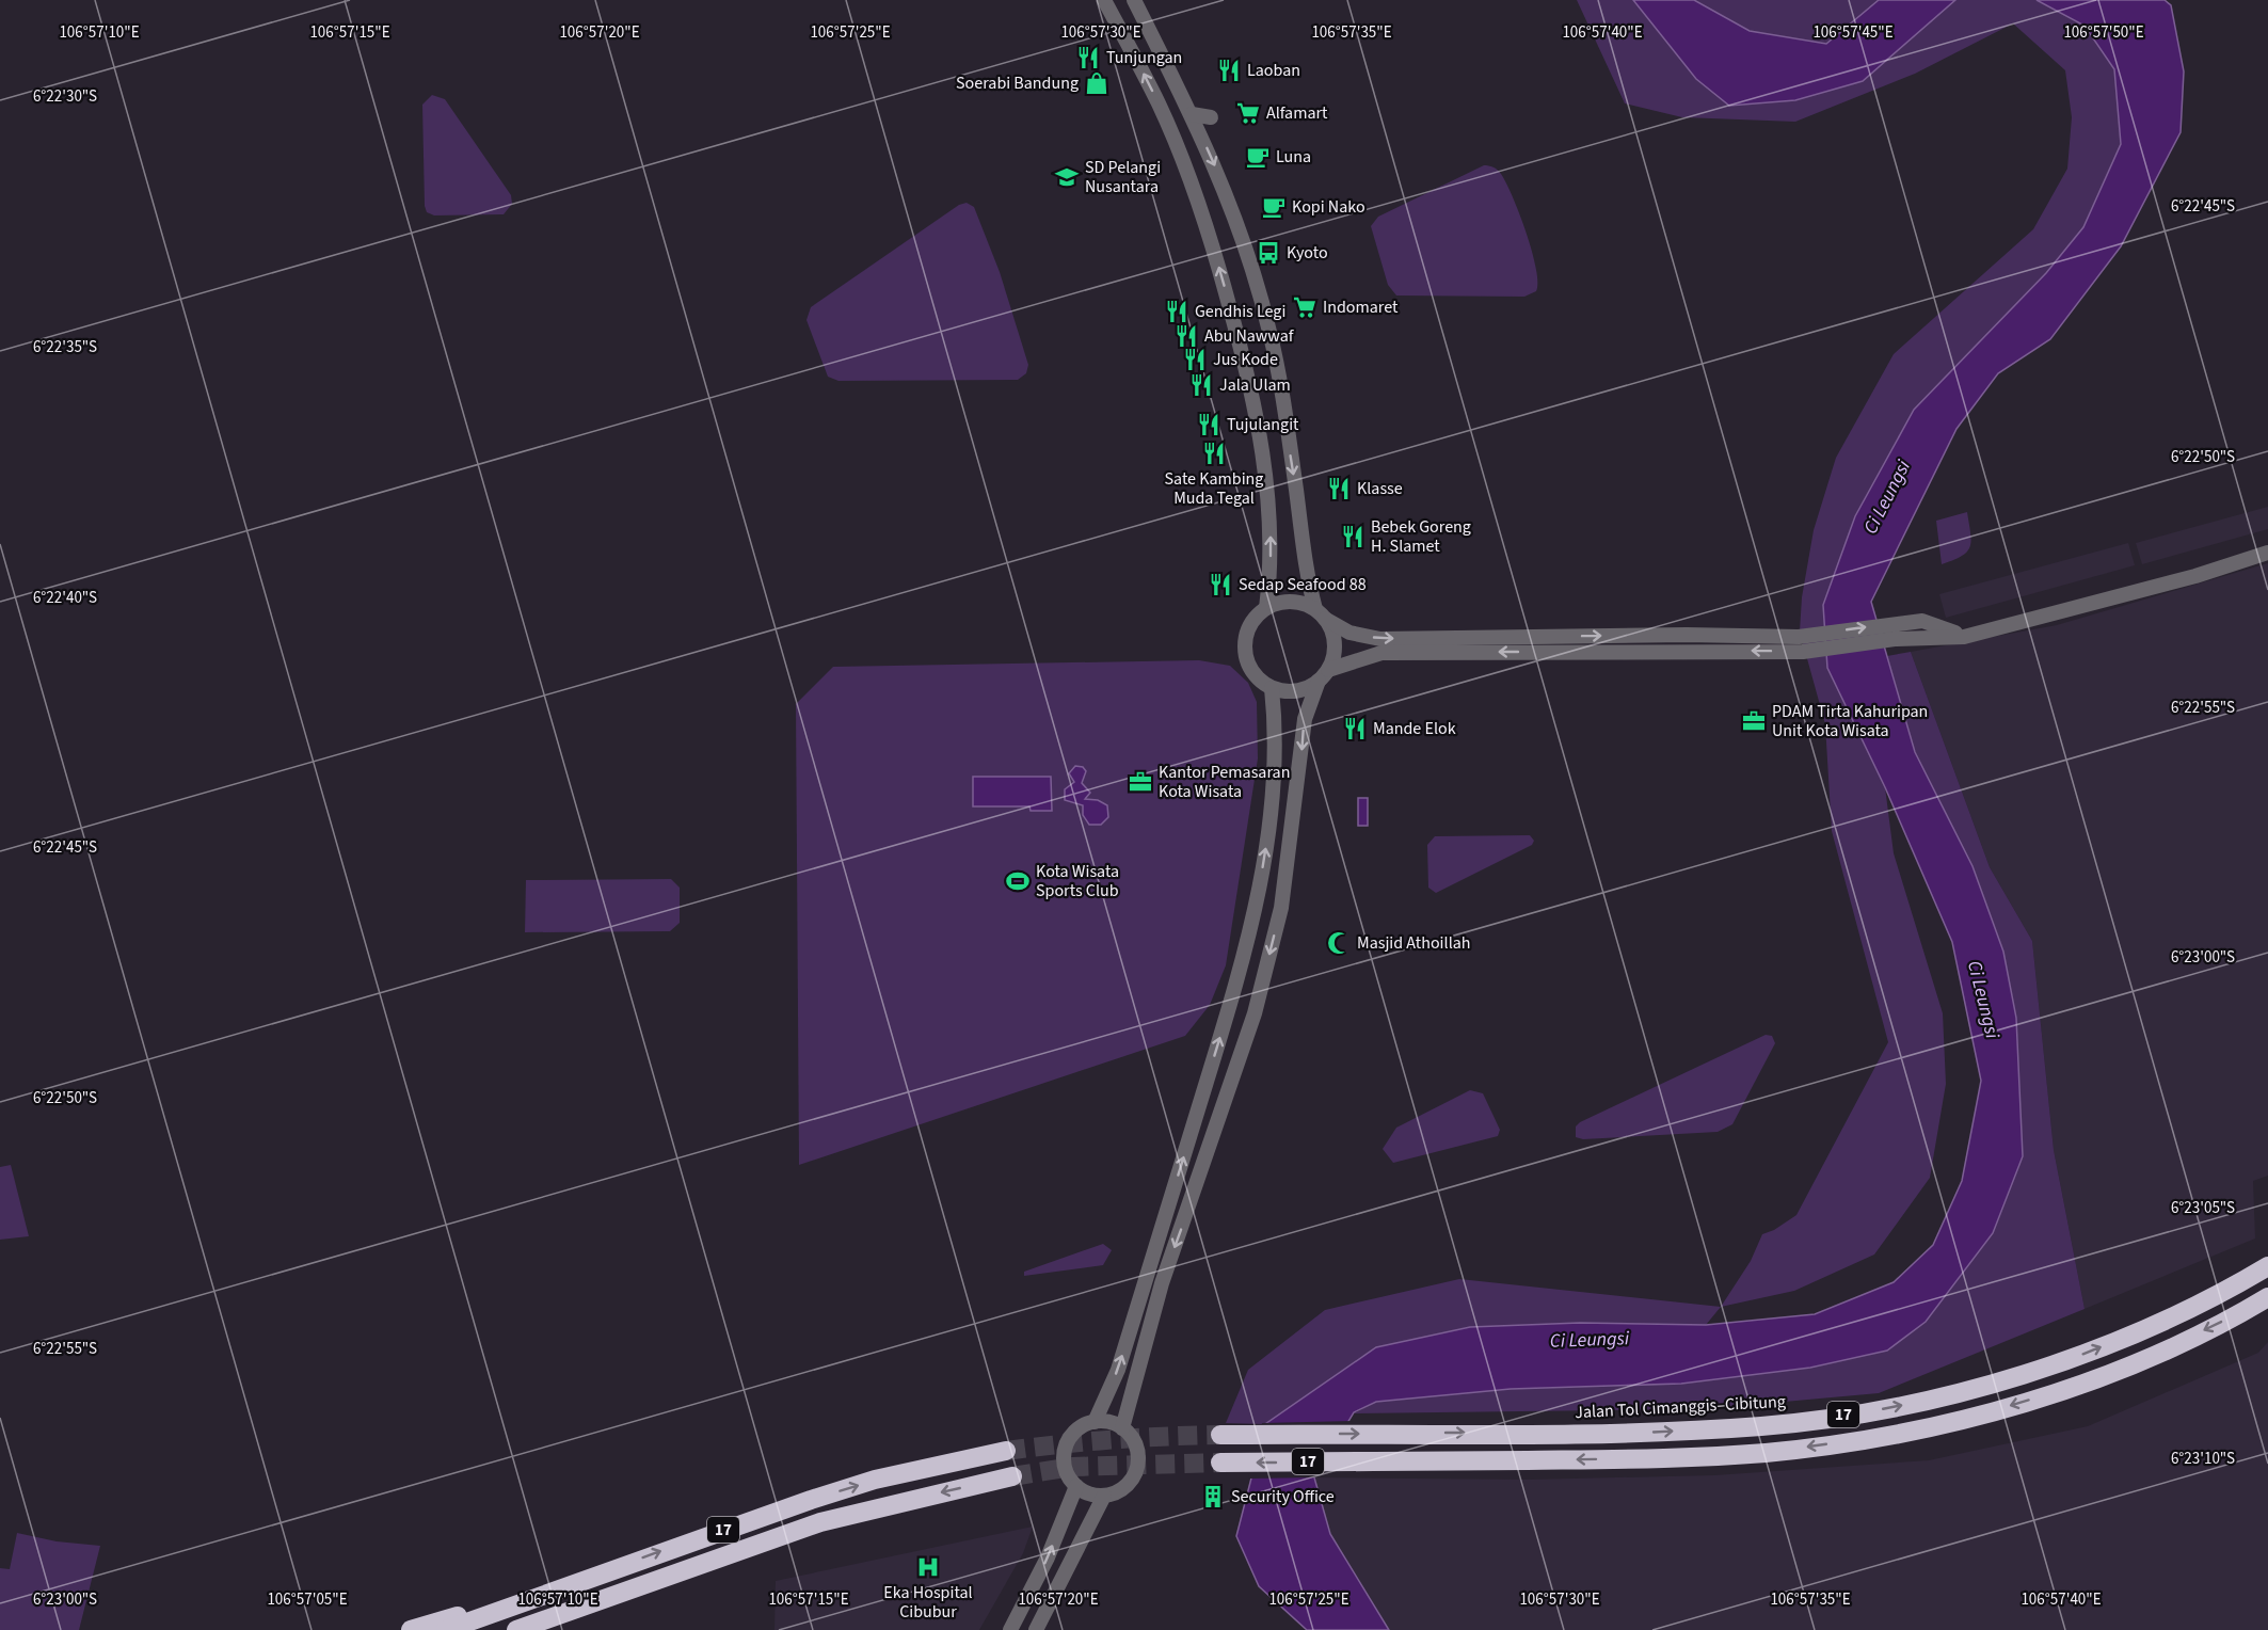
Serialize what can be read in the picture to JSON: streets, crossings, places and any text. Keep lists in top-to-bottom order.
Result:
{
  "streets": {
    "highway": ["Jalan Tol Cimanggis–Cibitung", "17"]
  },
  "water": ["Ci Leungsi"],
  "places": {
    "restaurant": [
      "Tunjungan",
      "Laoban",
      "Gendhis Legi",
      "Abu Nawwaf",
      "Jus Kode",
      "Jala Ulam",
      "Tujulangit",
      "Sate Kambing Muda Tegal",
      "Klasse",
      "Bebek Goreng H. Slamet",
      "Sedap Seafood 88",
      "Mande Elok"
    ],
    "shop": ["Soerabi Bandung"],
    "supermarket": ["Alfamart", "Indomaret"],
    "cafe": ["Luna", "Kopi Nako"],
    "school or university": ["SD Pelangi Nusantara"],
    "bus stop": ["Kyoto"],
    "office": ["PDAM Tirta Kahuripan Unit Kota Wisata", "Kantor Pemasaran Kota Wisata"],
    "sports": ["Kota Wisata Sports Club"],
    "mosque": ["Masjid Athoillah"],
    "building": ["Security Office"],
    "hospital": ["Eka Hospital Cibubur"]
  },
  "coordinates": [
    "106°57'10\"E",
    "106°57'15\"E",
    "106°57'20\"E",
    "106°57'25\"E",
    "106°57'30\"E",
    "106°57'35\"E",
    "106°57'40\"E",
    "106°57'45\"E",
    "106°57'50\"E",
    "6°22'30\"S",
    "6°22'45\"S",
    "6°22'35\"S",
    "6°22'50\"S",
    "6°22'40\"S",
    "6°22'55\"S",
    "6°23'00\"S",
    "6°23'05\"S",
    "6°23'10\"S",
    "106°57'05\"E"
  ]
}
